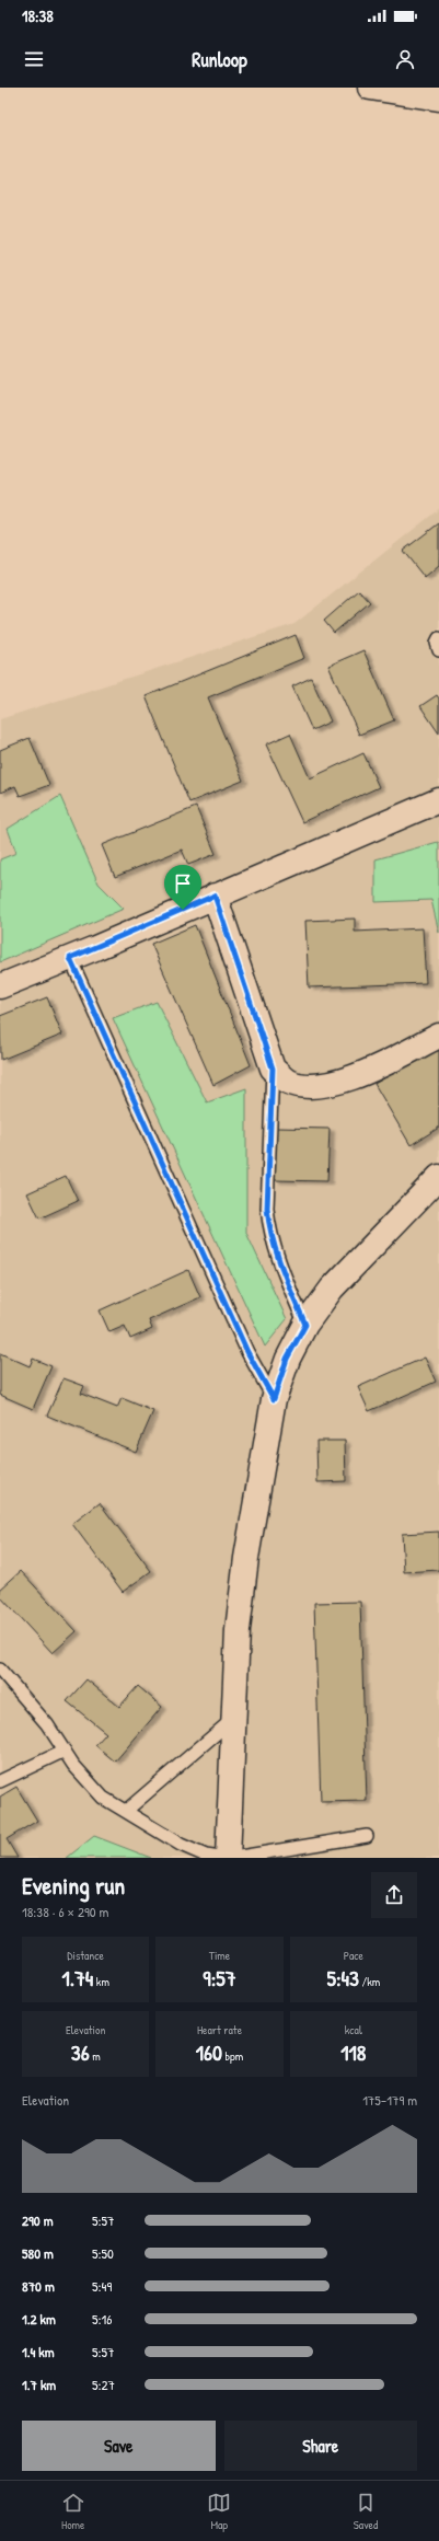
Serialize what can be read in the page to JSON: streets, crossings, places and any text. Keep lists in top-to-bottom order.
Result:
{
  "page": {
    "status": "18:38",
    "header": "Runloop",
    "heading": ["Evening run", "18:38 · 6 × 290 m"],
    "stats": [
      ["Distance", "1.74 km"],
      ["Time", "9:57"],
      ["Pace", "5:43 /km"],
      ["Elevation", "36 m"],
      ["Heart rate", "160 bpm"],
      ["kcal", "118"]
    ],
    "chart": ["Elevation", "175–179 m"],
    "list": [
      {
        "name": "290 m",
        "note": "5:57"
      },
      {
        "name": "580 m",
        "note": "5:50"
      },
      {
        "name": "870 m",
        "note": "5:49"
      },
      {
        "name": "1.2 km",
        "note": "5:16"
      },
      {
        "name": "1.4 km",
        "note": "5:57"
      },
      {
        "name": "1.7 km",
        "note": "5:27"
      }
    ],
    "buttons": ["Save", "Share"],
    "tabs": ["Home", "Map", "Saved"]
  }
}
